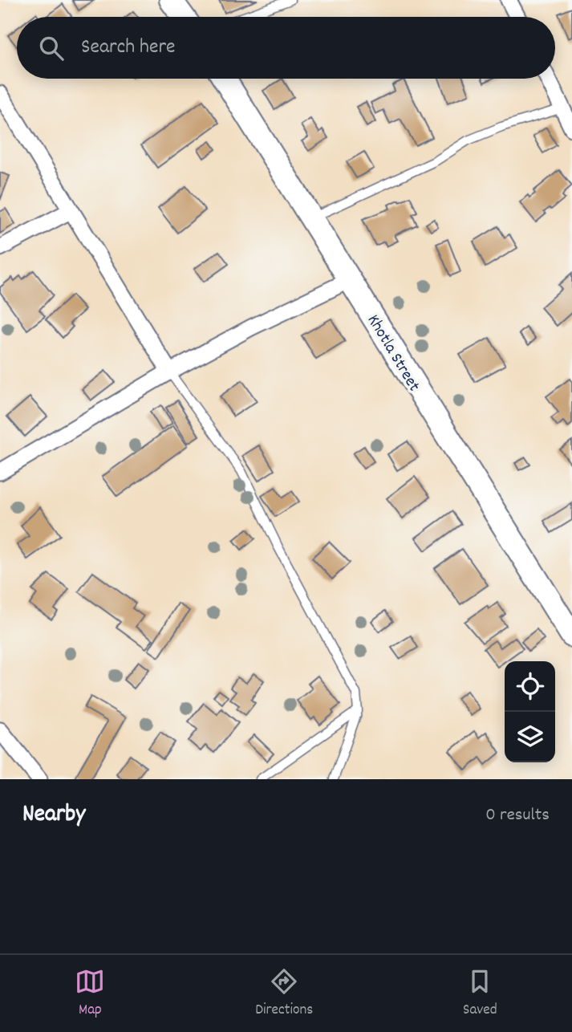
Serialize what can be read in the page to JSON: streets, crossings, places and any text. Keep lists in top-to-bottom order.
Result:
{
  "streets": {
    "street": ["Khotla Street"]
  },
  "page": {
    "search": "Search here",
    "heading": ["Nearby", "0 results"],
    "nav": ["Map", "Directions", "Saved"]
  }
}
